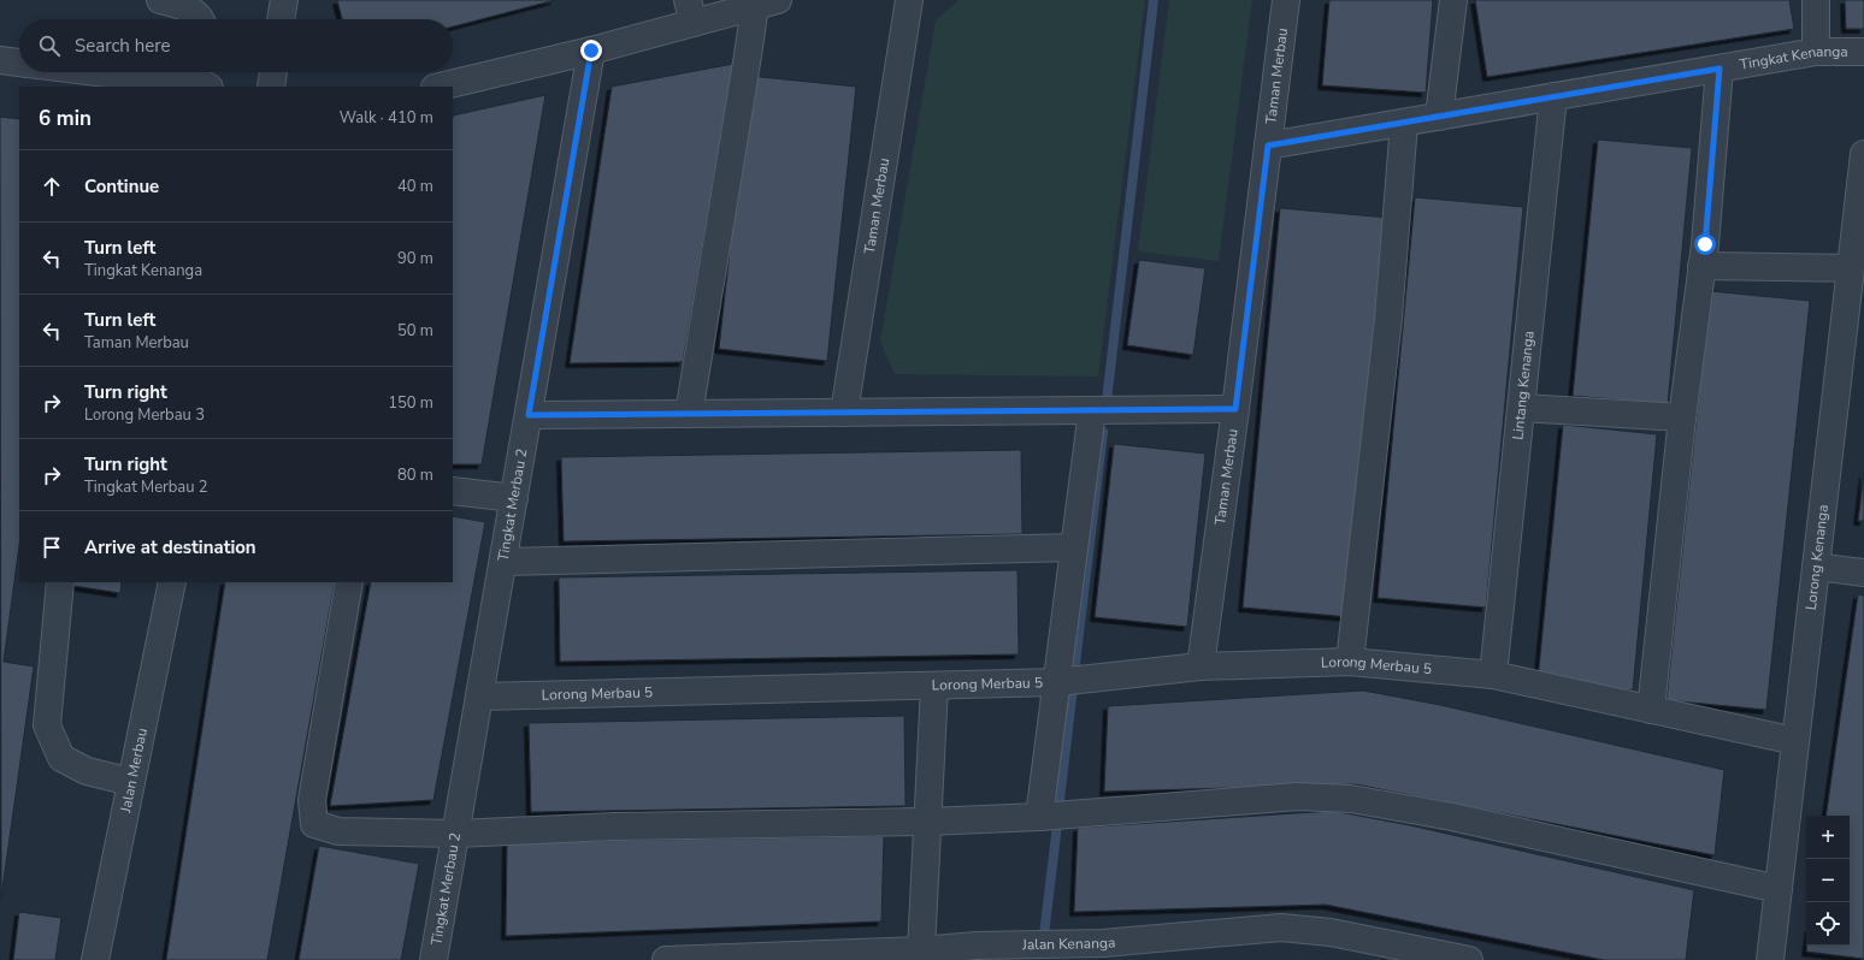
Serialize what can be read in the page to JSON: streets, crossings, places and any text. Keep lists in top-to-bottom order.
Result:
{
  "streets": {
    "street": [
      "Tingkat Kenanga",
      "Taman Merbau",
      "Lintang Kenanga",
      "Tingkat Merbau 2",
      "Lorong Kenanga",
      "Lorong Merbau 5",
      "Jalan Merbau",
      "Jalan Kenanga"
    ]
  },
  "crossings": [
    ["Tingkat Kenanga", "Taman Merbau"],
    ["Tingkat Kenanga", "Lintang Kenanga"],
    ["Taman Merbau", "Lorong Merbau 5"],
    ["Lintang Kenanga", "Lorong Merbau 5"],
    ["Tingkat Merbau 2", "Lorong Merbau 5"],
    ["Lorong Kenanga", "Lorong Merbau 5"]
  ],
  "page": {
    "search": "Search here",
    "heading": ["6 min", "Walk · 410 m"],
    "list": [
      ["Continue", "40 m"],
      ["Turn left", "Tingkat Kenanga", "90 m"],
      ["Turn left", "Taman Merbau", "50 m"],
      ["Turn right", "Lorong Merbau 3", "150 m"],
      ["Turn right", "Tingkat Merbau 2", "80 m"],
      "Arrive at destination"
    ],
    "map_buttons": ["+", "−"]
  }
}
